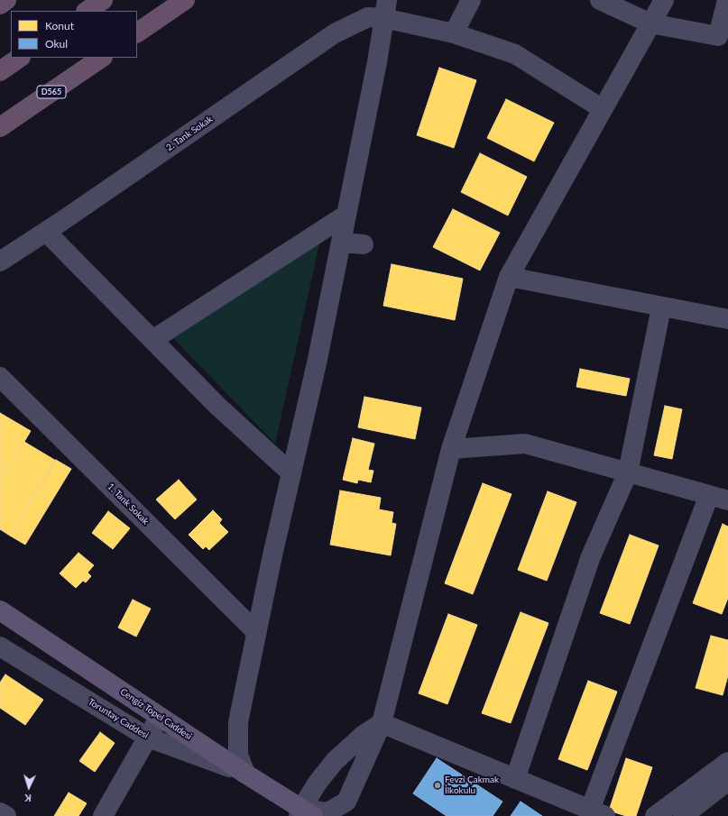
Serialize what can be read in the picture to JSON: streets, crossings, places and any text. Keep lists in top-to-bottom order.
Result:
{
  "streets": {
    "highway": ["D565"],
    "main road": ["Cengiz Topel Caddesi"],
    "street": ["2. Tank Sokak", "1. Tank Sokak", "Toruntay Caddesi"]
  },
  "crossings": [
    ["Cengiz Topel Caddesi", "Toruntay Caddesi"]
  ],
  "places": ["Fevzi Çakmak İlkokulu"],
  "legend": ["Konut", "Okul"],
  "north": "bottom"
}
